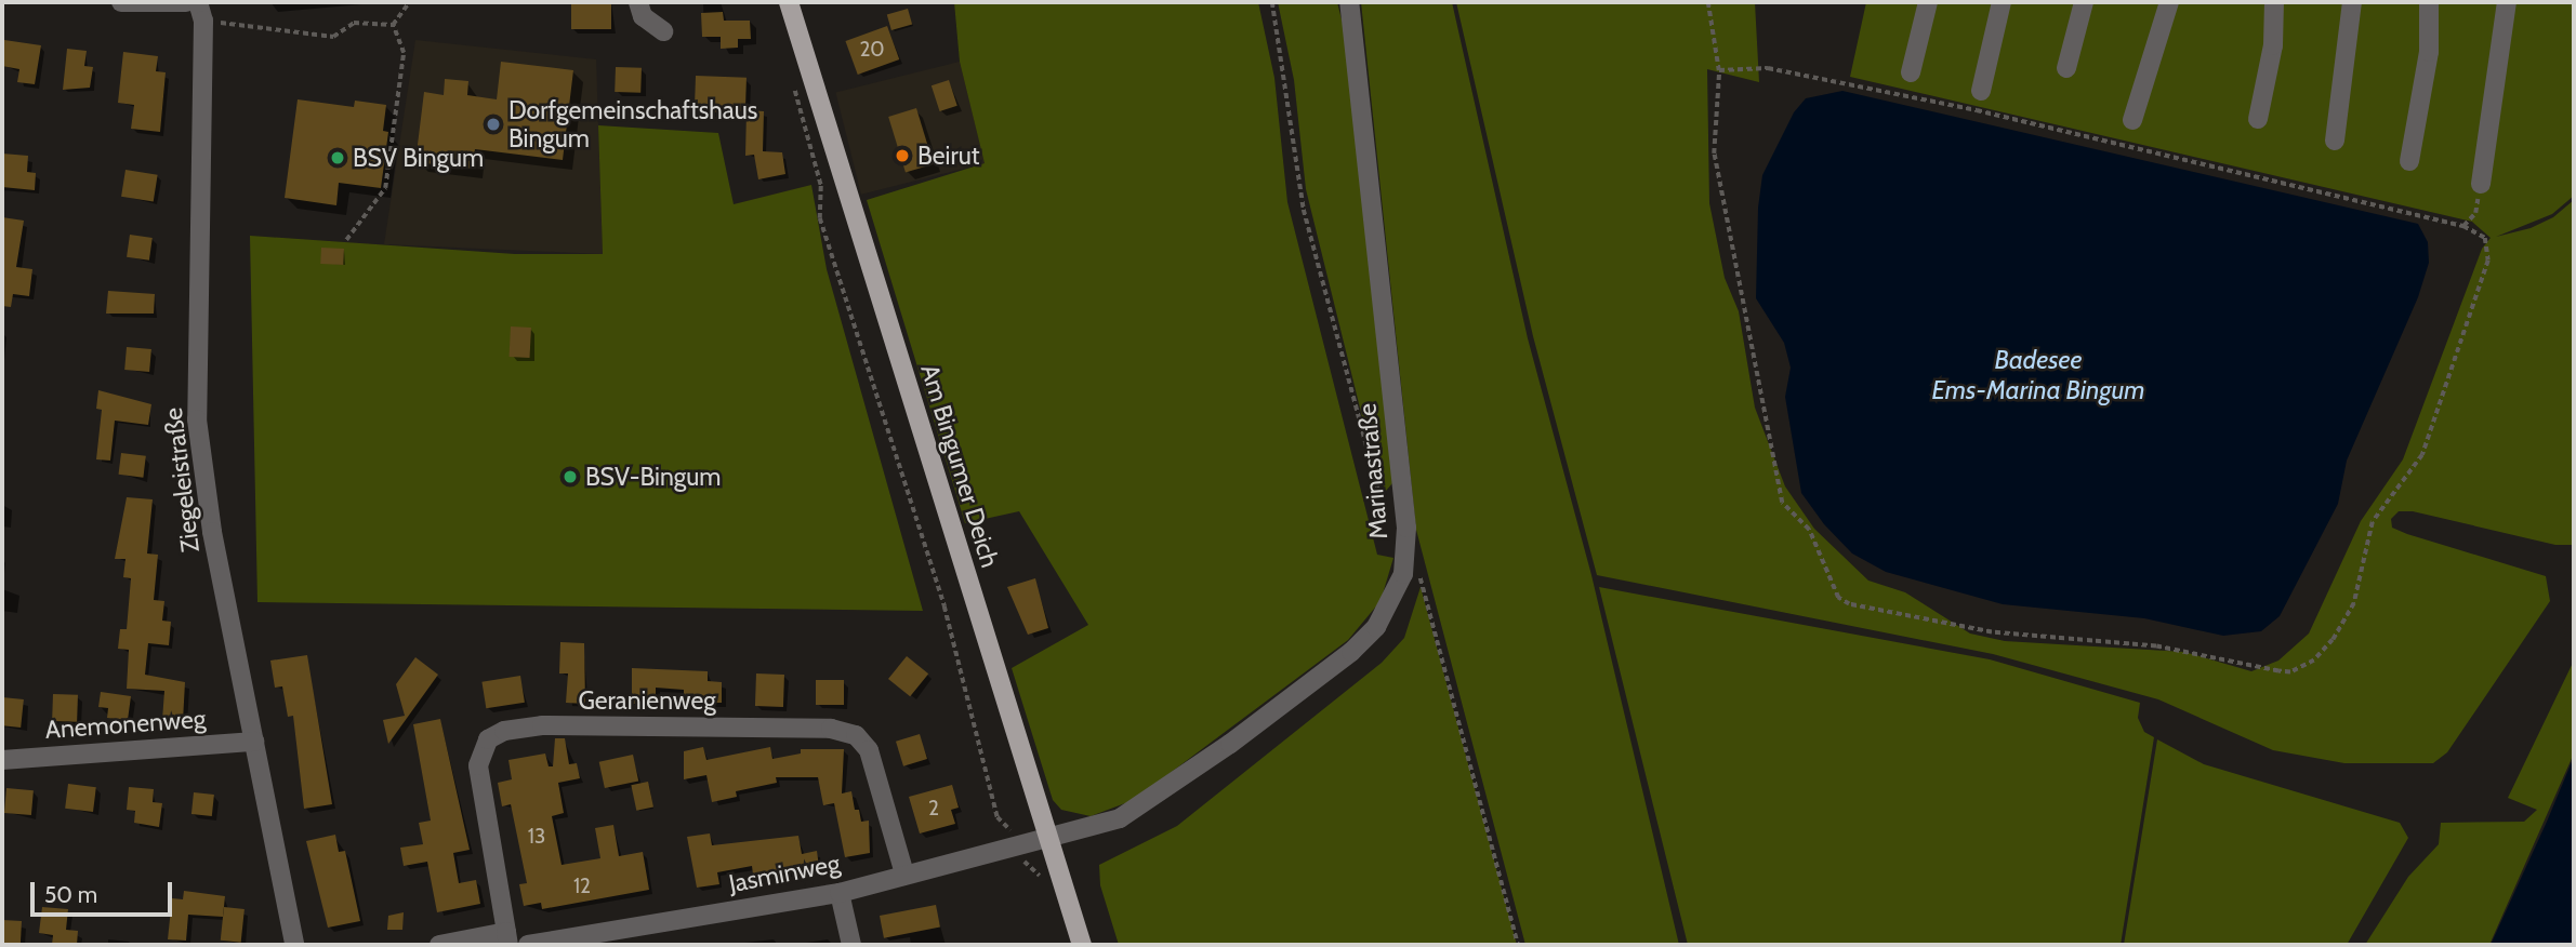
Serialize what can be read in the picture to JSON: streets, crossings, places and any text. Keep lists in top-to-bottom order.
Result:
{
  "streets": {
    "main road": ["Am Bingumer Deich"],
    "street": [
      "Marinastraße",
      "Ziegeleistraße",
      "Geranienweg",
      "Anemonenweg",
      "Jasminweg"
    ]
  },
  "crossings": [
    ["Am Bingumer Deich", "Marinastraße"],
    ["Am Bingumer Deich", "Jasminweg"],
    ["Marinastraße", "Jasminweg"],
    ["Ziegeleistraße", "Anemonenweg"],
    ["Geranienweg", "Jasminweg"]
  ],
  "water": ["Badesee Ems-Marina Bingum"],
  "places": [
    "Dorfgemeinschaftshaus Bingum",
    "Beirut",
    "BSV Bingum",
    "BSV-Bingum"
  ],
  "house_numbers": [
    "20",
    "2",
    "13",
    "12"
  ],
  "scale_bar": "50 m"
}
